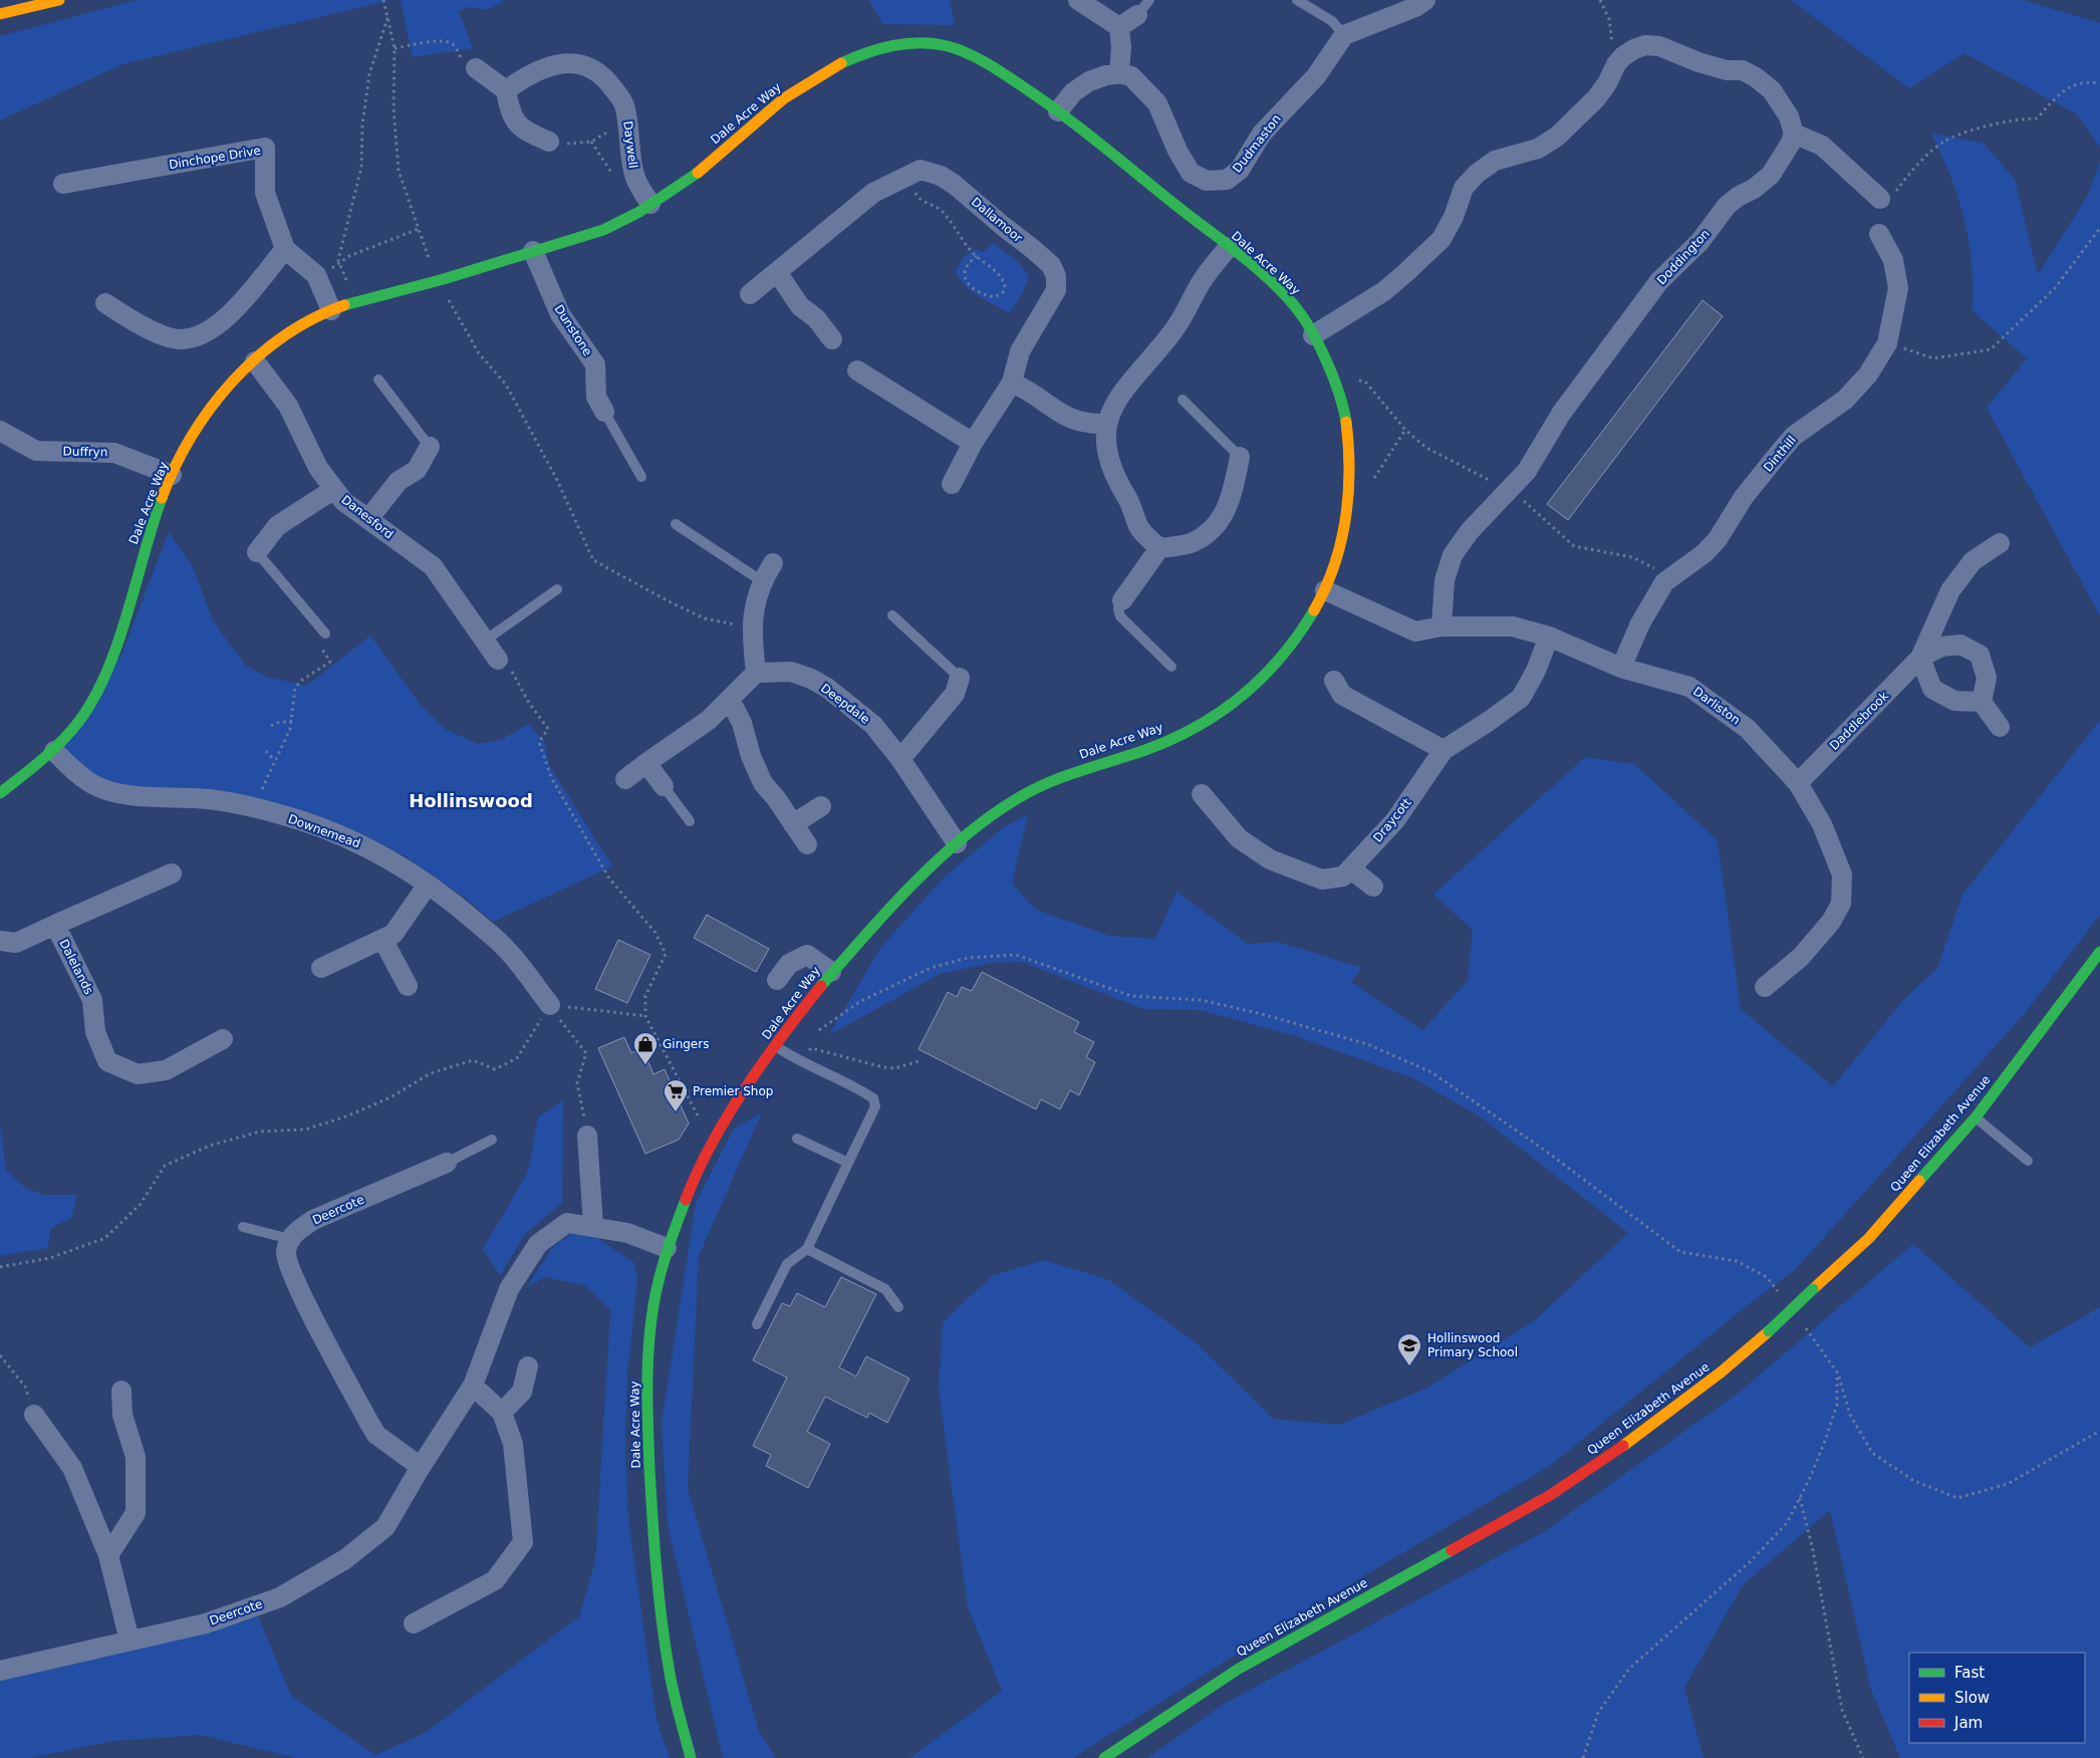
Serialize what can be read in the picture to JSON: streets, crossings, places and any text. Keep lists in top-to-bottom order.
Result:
{
  "streets": {
    "main road": ["Dale Acre Way", "Queen Elizabeth Avenue"],
    "street": [
      "Dudmaston",
      "Daywell",
      "Dinchope Drive",
      "Dallamoor",
      "Doddington",
      "Dunstone",
      "Duffryn",
      "Dinthill",
      "Danesford",
      "Deepdale",
      "Darliston",
      "Daddlebrook",
      "Draycott",
      "Downemead",
      "Dalelands",
      "Deercote"
    ]
  },
  "crossings": [
    ["Dale Acre Way", "Daywell"],
    ["Dale Acre Way", "Dunstone"],
    ["Dale Acre Way", "Duffryn"],
    ["Dale Acre Way", "Danesford"],
    ["Dale Acre Way", "Deepdale"],
    ["Dale Acre Way", "Darliston"],
    ["Dale Acre Way", "Downemead"],
    ["Dale Acre Way", "Deercote"],
    ["Doddington", "Darliston"],
    ["Dinthill", "Darliston"],
    ["Darliston", "Daddlebrook"],
    ["Darliston", "Draycott"]
  ],
  "districts": ["Hollinswood"],
  "places": {
    "shop": ["Gingers"],
    "supermarket": ["Premier Shop"],
    "school or university": ["Hollinswood Primary School"]
  },
  "legend": ["Fast", "Slow", "Jam"]
}
